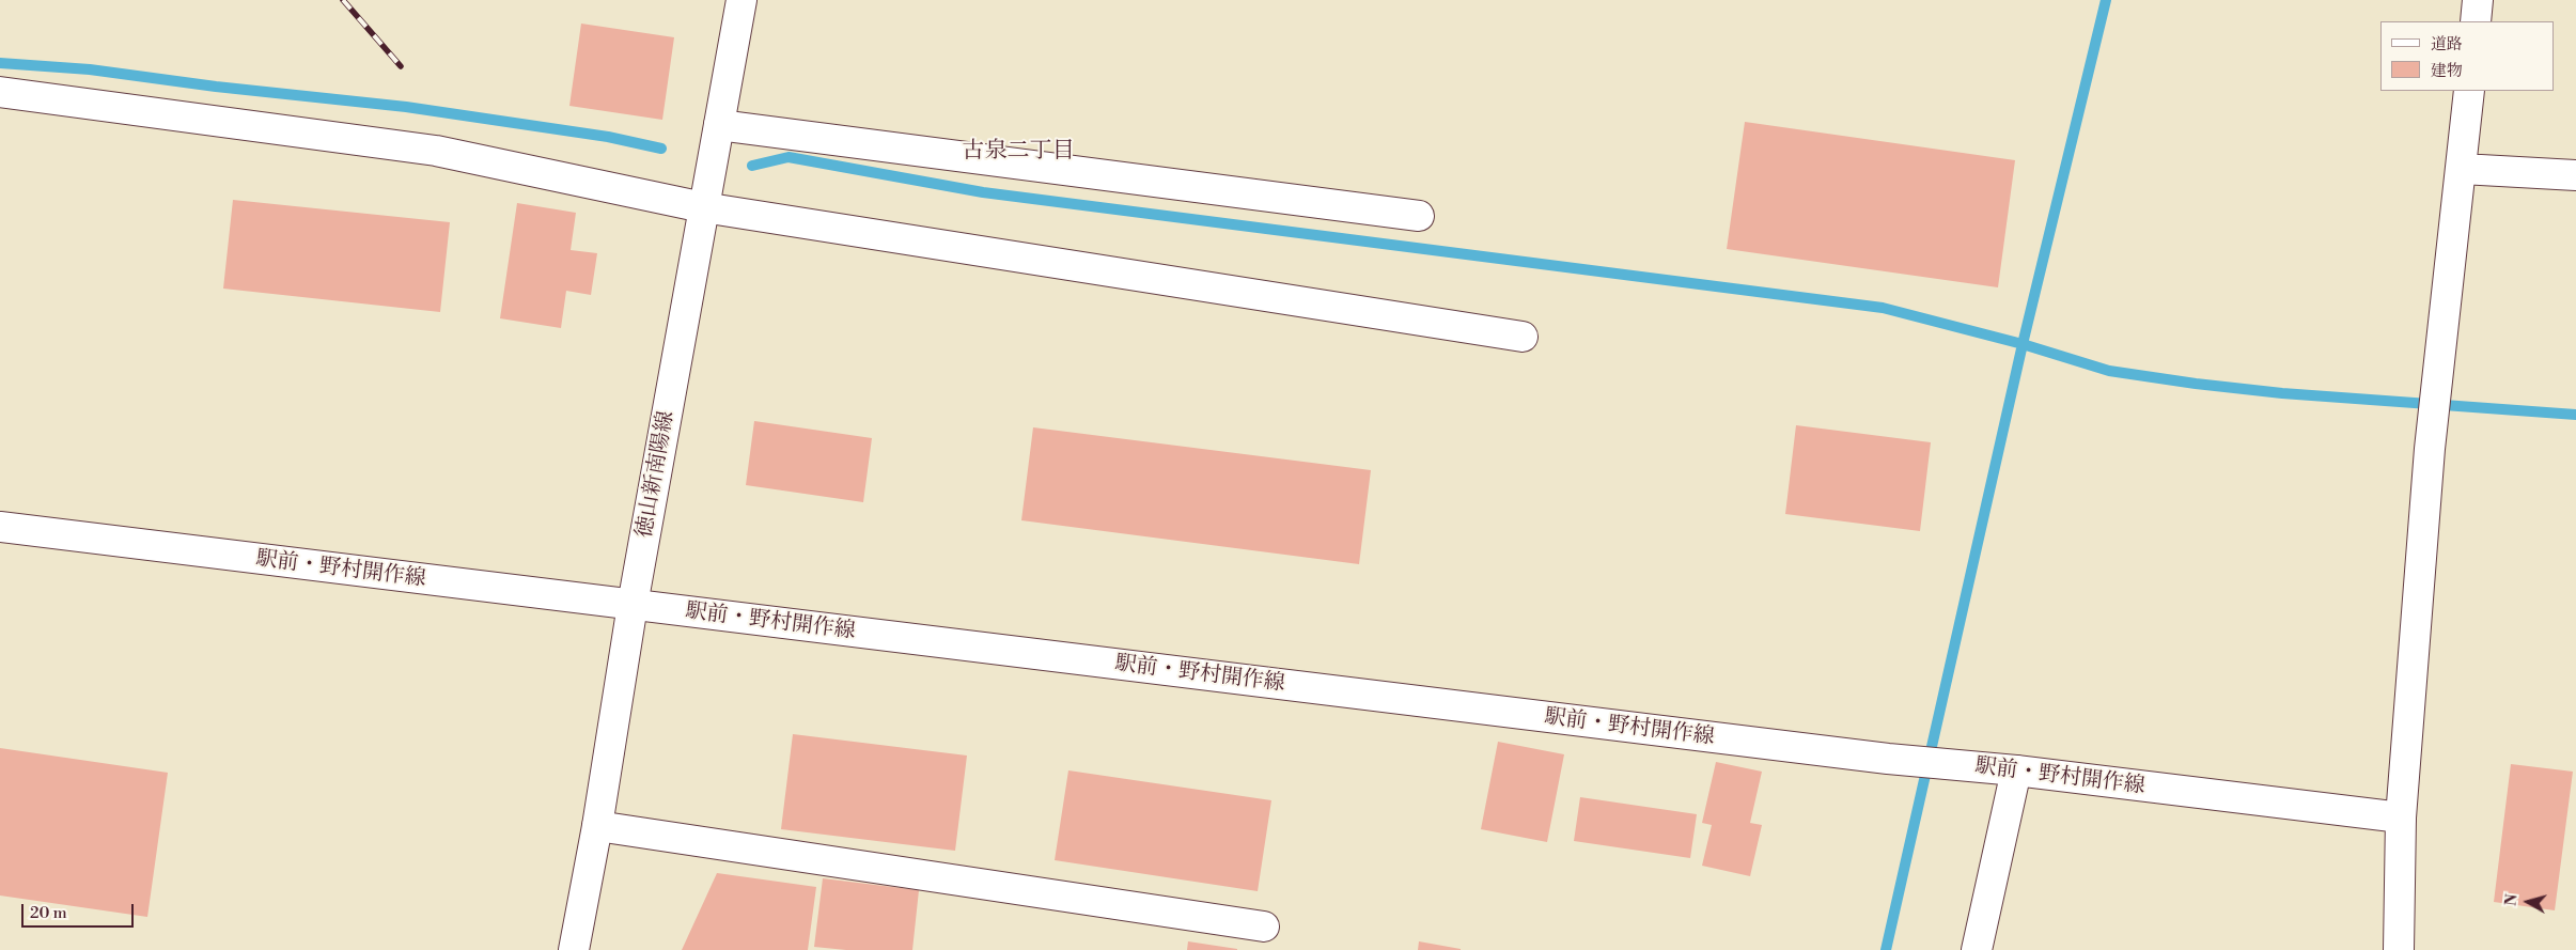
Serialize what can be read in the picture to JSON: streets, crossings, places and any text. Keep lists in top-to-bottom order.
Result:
{
  "streets": {
    "street": ["徳山新南陽線", "駅前・野村開作線"]
  },
  "crossings": [
    ["徳山新南陽線", "駅前・野村開作線"]
  ],
  "districts": ["古泉二丁目"],
  "legend": ["道路", "建物"],
  "scale_bar": "20 m",
  "north": "left"
}
